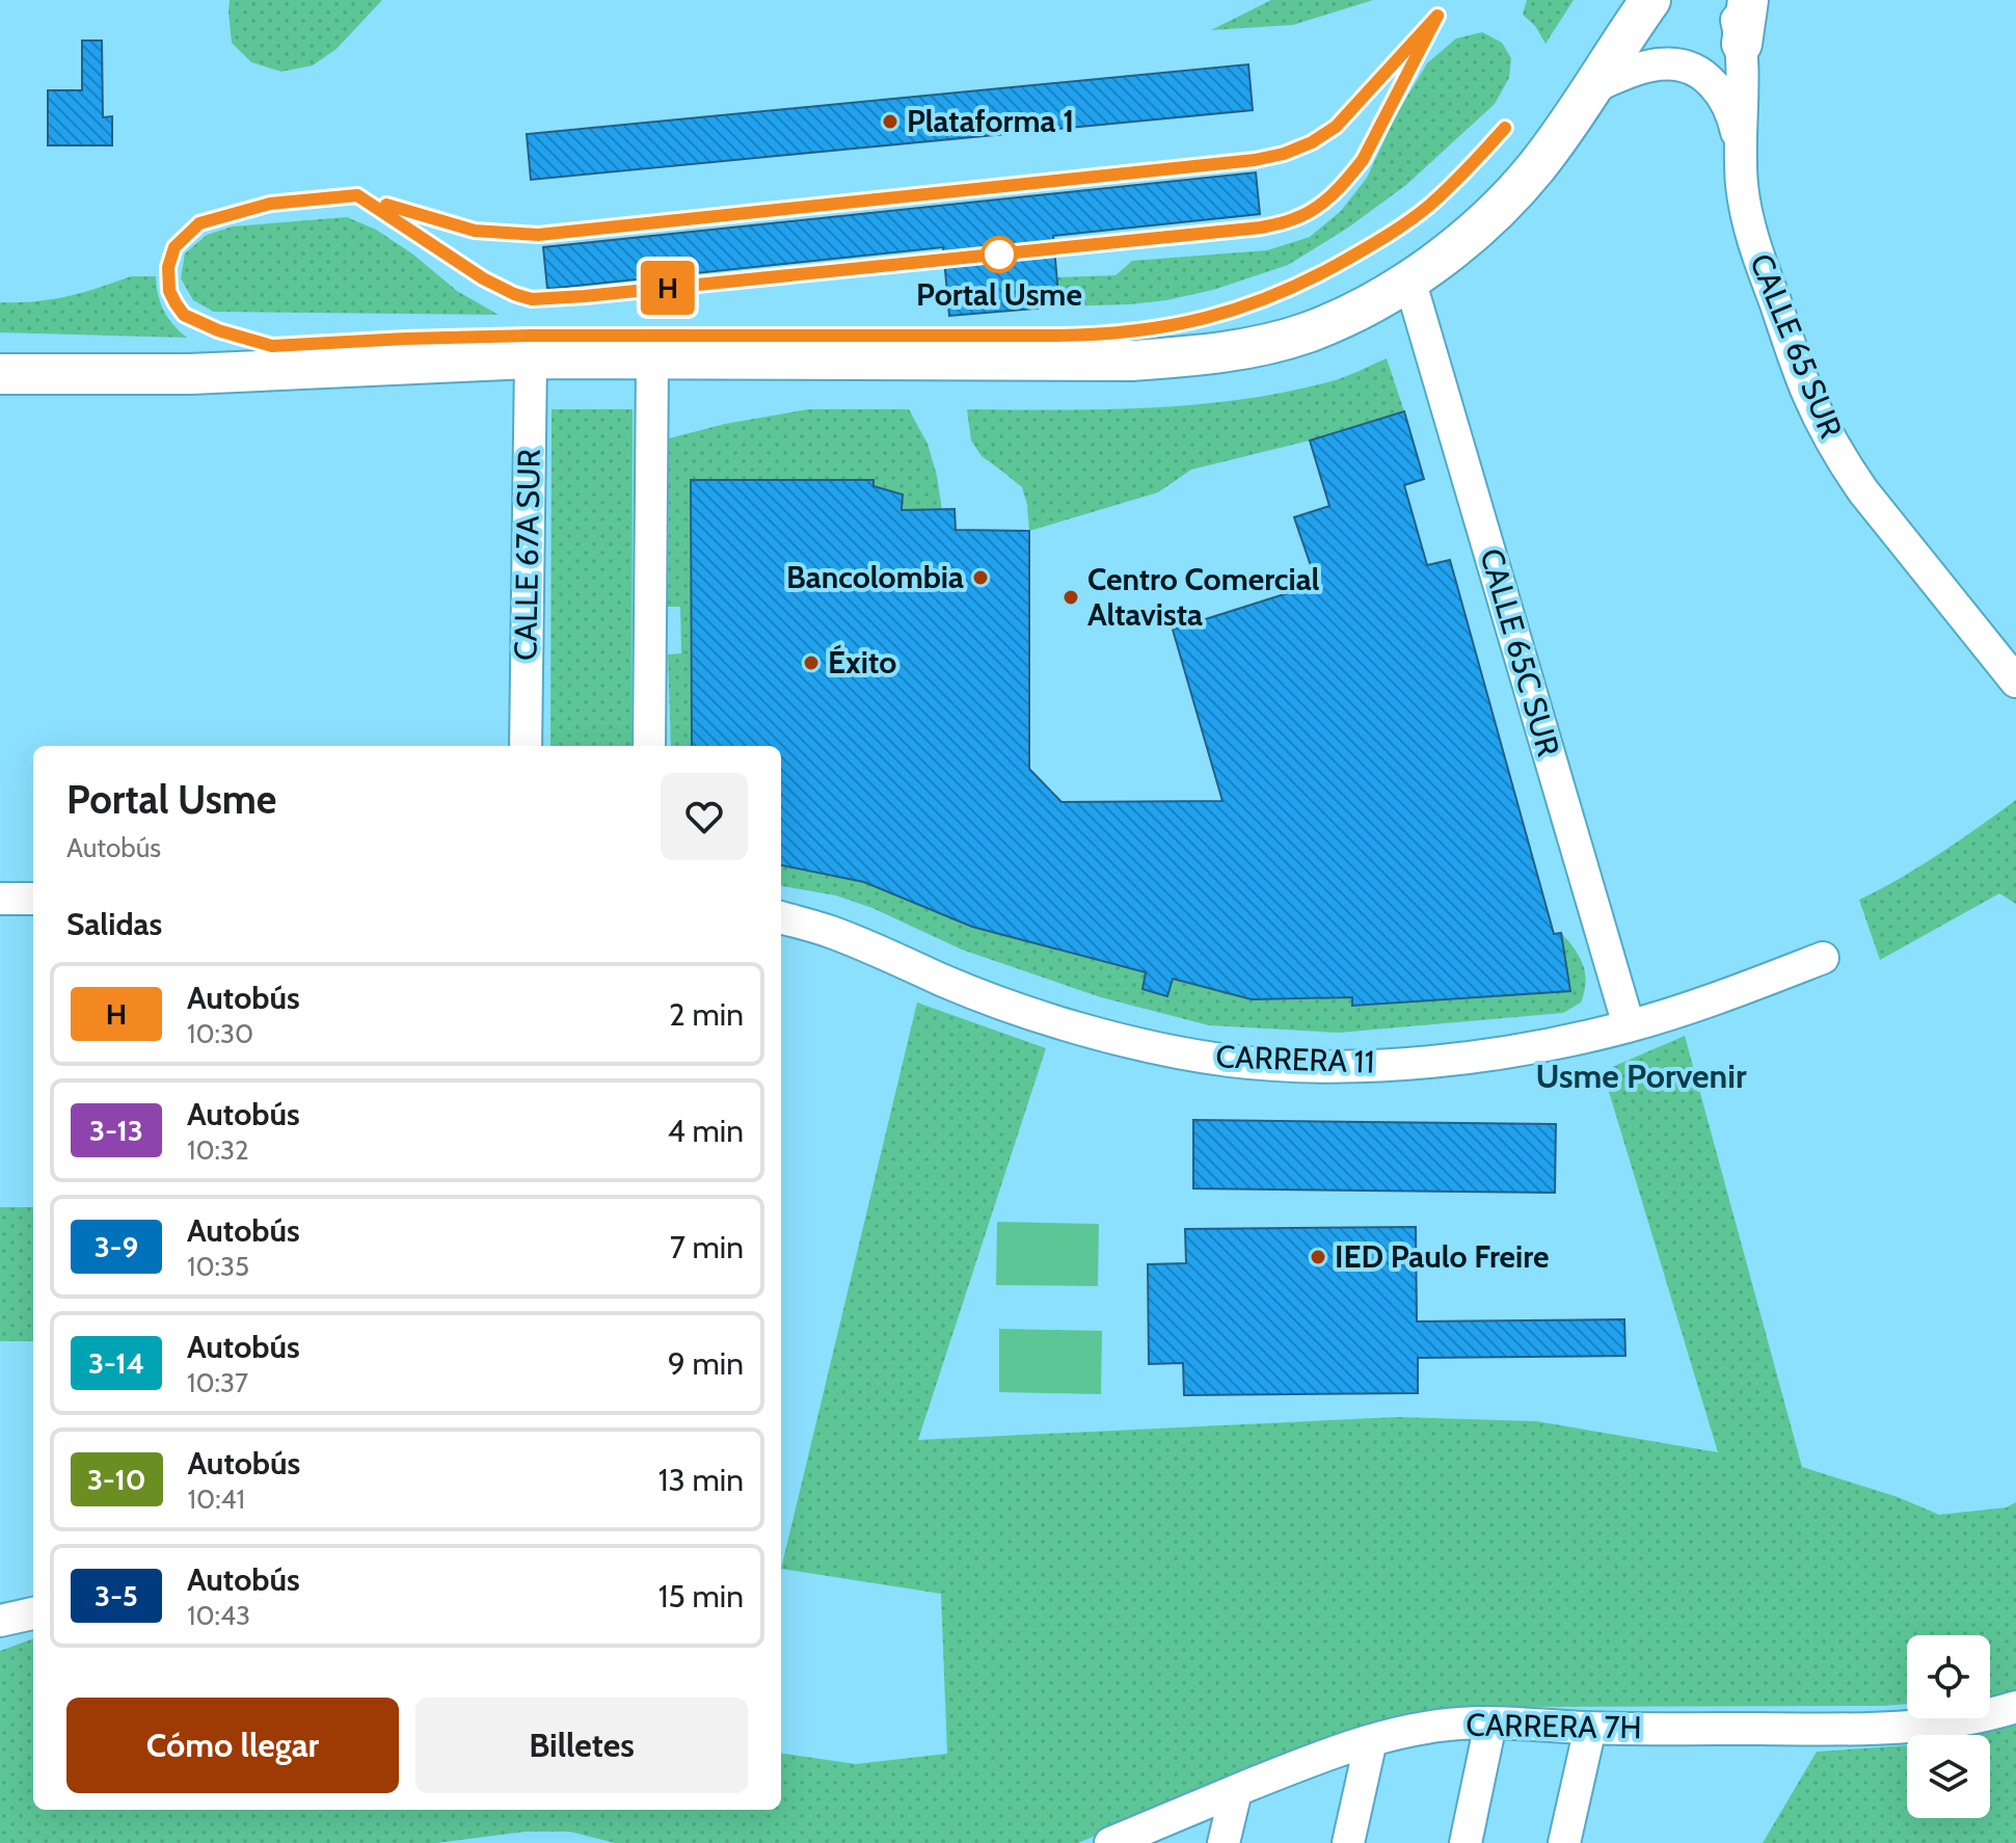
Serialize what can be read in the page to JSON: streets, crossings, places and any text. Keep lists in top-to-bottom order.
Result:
{
  "streets": {
    "street": [
      "CALLE 65 SUR",
      "CALLE 67A SUR",
      "CALLE 65C SUR",
      "CARRERA 11",
      "CARRERA 7H"
    ]
  },
  "crossings": [
    ["CALLE 65C SUR", "CARRERA 11"]
  ],
  "districts": ["Usme Porvenir"],
  "places": [
    "Plataforma 1",
    "Portal Usme",
    "Bancolombia",
    "Centro Comercial Altavista",
    "Éxito",
    "IED Paulo Freire"
  ],
  "lines": ["bus line H"],
  "page": {
    "on_map": "H",
    "heading": [
      ["Portal Usme", "Autobús"],
      "Salidas"
    ],
    "list": [
      {
        "mark": "H",
        "name": "Autobús",
        "note": "10:30",
        "value": "2 min"
      },
      {
        "mark": "3-13",
        "name": "Autobús",
        "note": "10:32",
        "value": "4 min"
      },
      {
        "mark": "3-9",
        "name": "Autobús",
        "note": "10:35",
        "value": "7 min"
      },
      {
        "mark": "3-14",
        "name": "Autobús",
        "note": "10:37",
        "value": "9 min"
      },
      {
        "mark": "3-10",
        "name": "Autobús",
        "note": "10:41",
        "value": "13 min"
      },
      {
        "mark": "3-5",
        "name": "Autobús",
        "note": "10:43",
        "value": "15 min"
      }
    ],
    "buttons": ["Cómo llegar", "Billetes"]
  }
}
